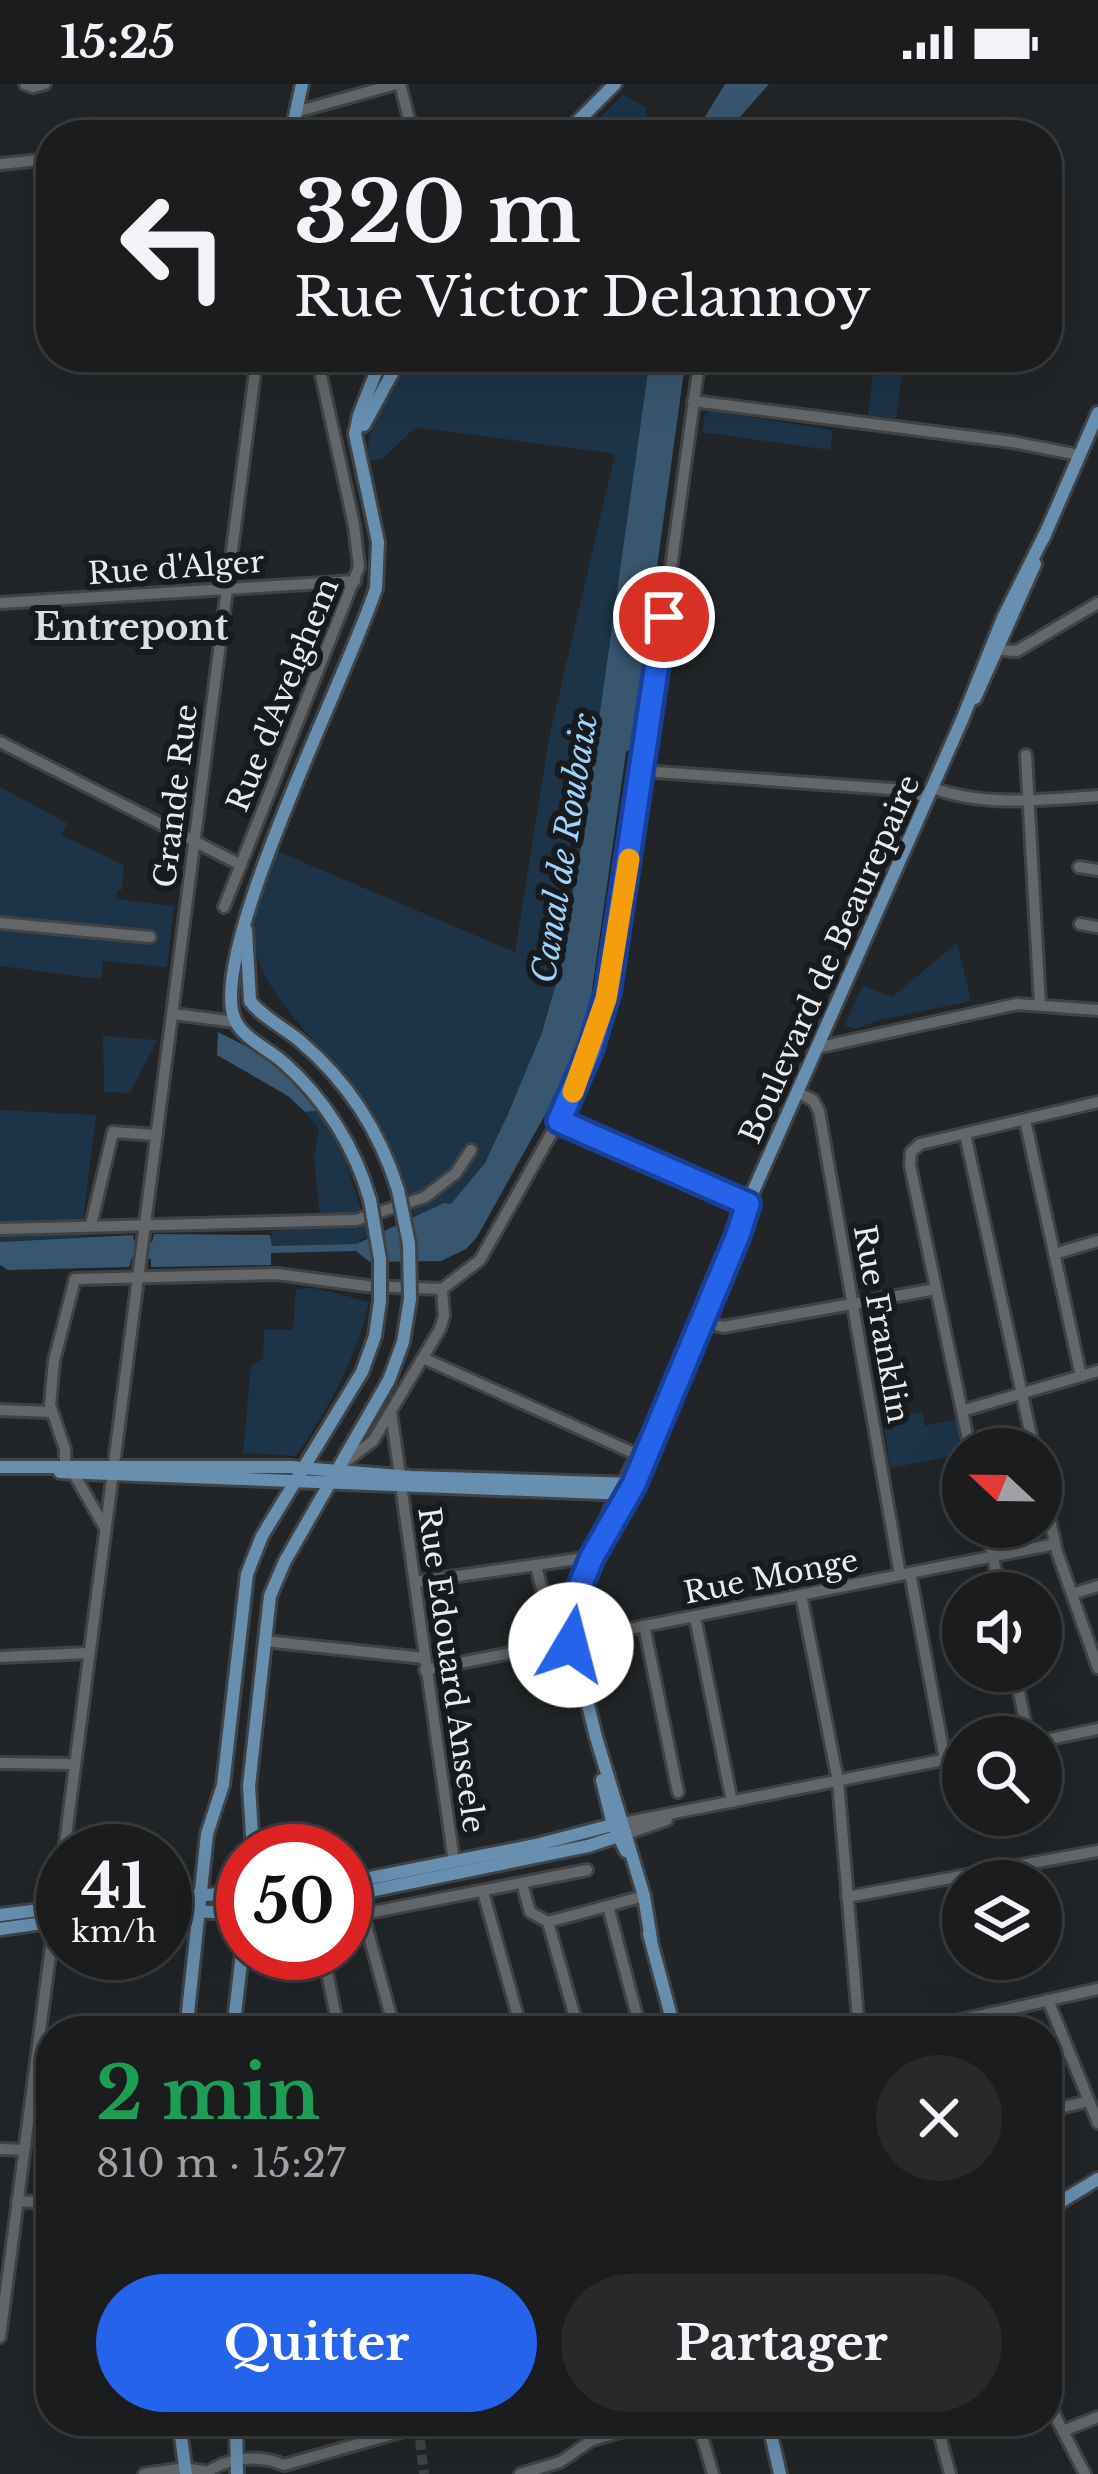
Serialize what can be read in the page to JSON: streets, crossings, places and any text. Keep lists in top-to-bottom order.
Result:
{
  "streets": {
    "main road": ["Boulevard de Beaurepaire"],
    "street": [
      "Rue d'Alger",
      "Rue d'Avelghem",
      "Grande Rue",
      "Rue Franklin",
      "Rue Monge",
      "Rue Edouard Anseele"
    ]
  },
  "crossings": [
    ["Rue d'Alger", "Rue d'Avelghem"],
    ["Rue d'Alger", "Grande Rue"],
    ["Boulevard de Beaurepaire", "Rue Franklin"],
    ["Boulevard de Beaurepaire", "Rue Monge"],
    ["Rue Franklin", "Rue Monge"],
    ["Rue Monge", "Rue Edouard Anseele"]
  ],
  "districts": ["Entrepont"],
  "water": ["Canal de Roubaix"],
  "north": "left",
  "page": {
    "status": "15:25",
    "turn": ["320 m", "Rue Victor Delannoy"],
    "speed": "41 km/h",
    "limit": "50",
    "heading": ["2 min", "810 m · 15:27"],
    "buttons": ["Quitter", "Partager"]
  }
}
